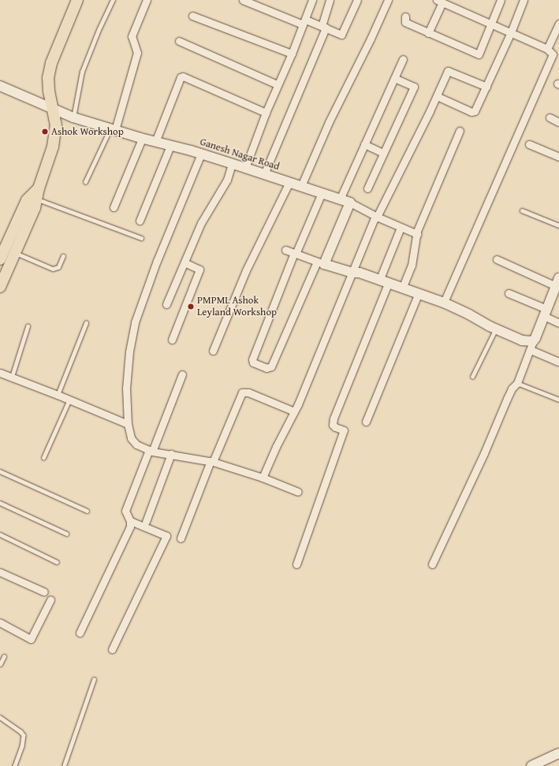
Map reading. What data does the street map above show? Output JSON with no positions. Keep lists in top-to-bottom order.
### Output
{
  "streets": {
    "street": ["Ganesh Nagar Road"]
  },
  "places": ["Ashok Workshop", "PMPML Ashok Leyland Workshop"]
}
